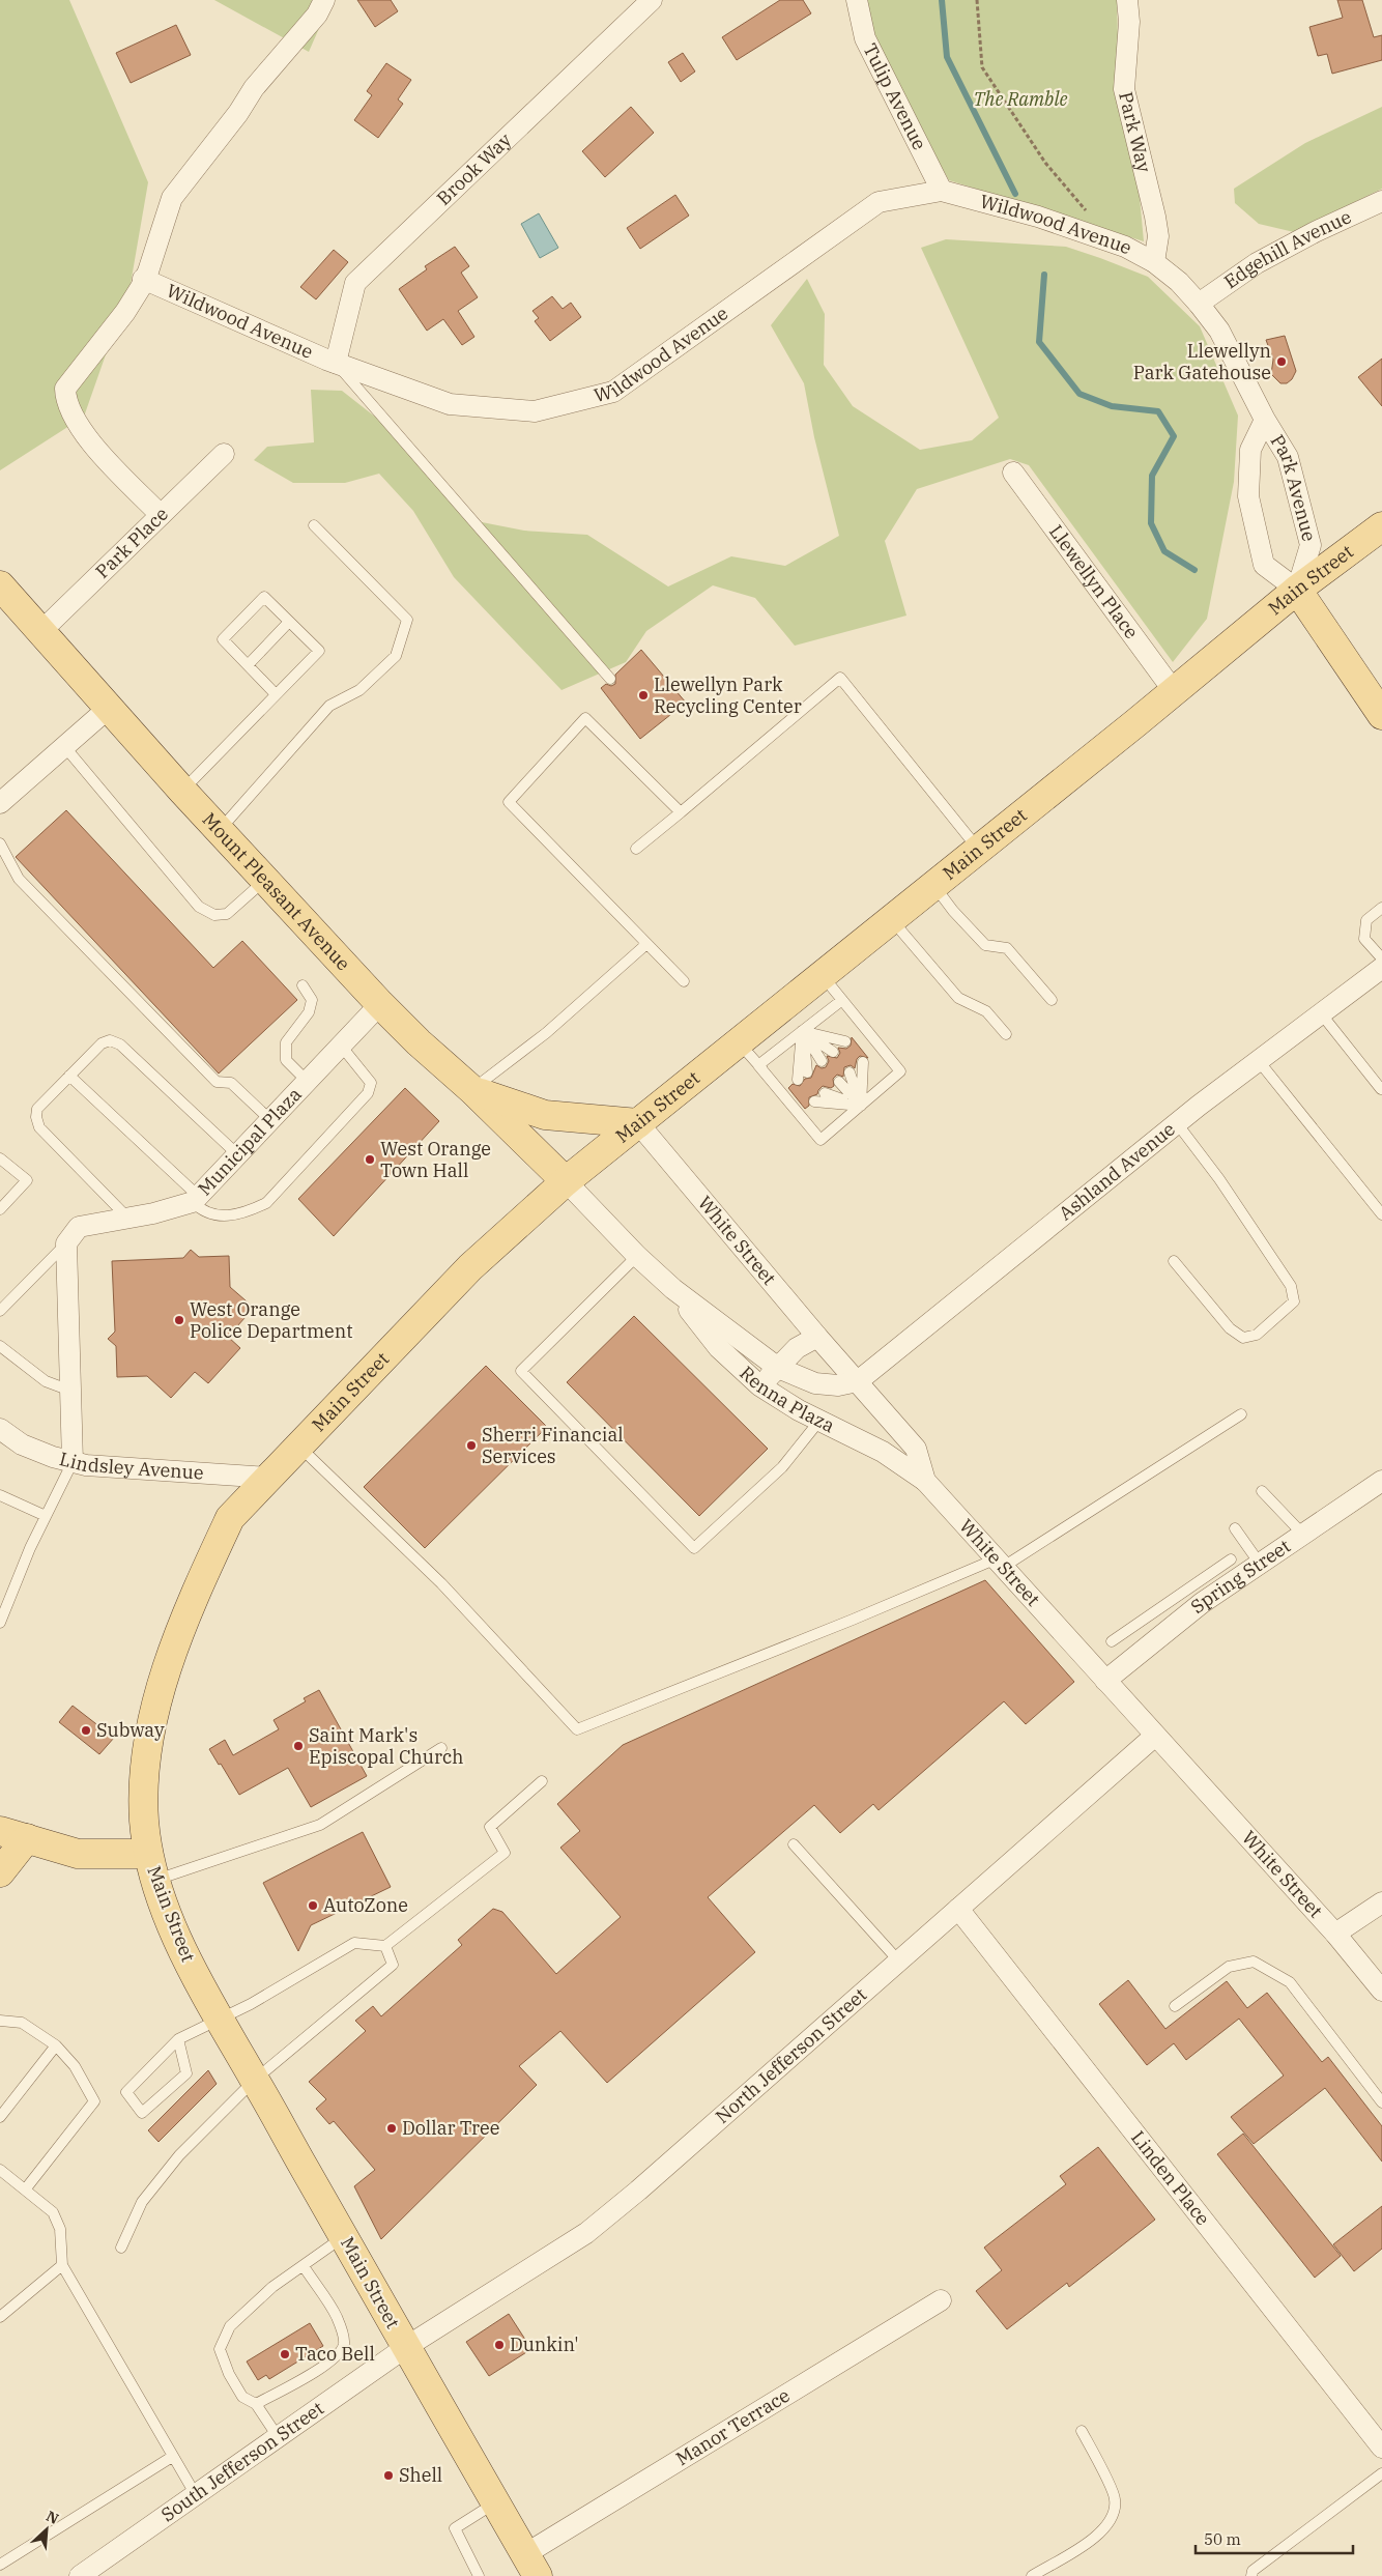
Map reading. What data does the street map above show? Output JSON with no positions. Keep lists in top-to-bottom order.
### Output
{
  "streets": {
    "main road": ["Park Avenue", "Main Street", "Mount Pleasant Avenue"],
    "street": [
      "Tulip Avenue",
      "Park Way",
      "Brook Way",
      "Wildwood Avenue",
      "Edgehill Avenue",
      "Park Place",
      "Llewellyn Place",
      "Municipal Plaza",
      "Ashland Avenue",
      "White Street",
      "Renna Plaza",
      "Lindsley Avenue",
      "Spring Street",
      "North Jefferson Street",
      "Linden Place",
      "Manor Terrace",
      "South Jefferson Street"
    ]
  },
  "crossings": [
    ["Tulip Avenue", "Wildwood Avenue"],
    ["Park Way", "Wildwood Avenue"],
    ["Park Way", "Park Avenue"],
    ["Brook Way", "Wildwood Avenue"],
    ["Wildwood Avenue", "Park Avenue"],
    ["Wildwood Avenue", "Park Place"],
    ["Edgehill Avenue", "Park Avenue"],
    ["Park Avenue", "Main Street"],
    ["Park Place", "Mount Pleasant Avenue"],
    ["Main Street", "Llewellyn Place"],
    ["Main Street", "Mount Pleasant Avenue"],
    ["Main Street", "White Street"],
    ["Main Street", "Renna Plaza"],
    ["Main Street", "Lindsley Avenue"],
    ["Main Street", "North Jefferson Street"],
    ["Main Street", "Manor Terrace"],
    ["Main Street", "South Jefferson Street"],
    ["Mount Pleasant Avenue", "Municipal Plaza"],
    ["Mount Pleasant Avenue", "Renna Plaza"],
    ["Ashland Avenue", "White Street"],
    ["Ashland Avenue", "Renna Plaza"],
    ["White Street", "Renna Plaza"],
    ["White Street", "Spring Street"],
    ["White Street", "North Jefferson Street"],
    ["North Jefferson Street", "Linden Place"],
    ["North Jefferson Street", "South Jefferson Street"]
  ],
  "parks": ["The Ramble"],
  "places": [
    "Llewellyn Park Gatehouse",
    "Llewellyn Park Recycling Center",
    "West Orange Town Hall",
    "West Orange Police Department",
    "Sherri Financial Services",
    "Subway",
    "Saint Mark's Episcopal Church",
    "AutoZone",
    "Dollar Tree",
    "Dunkin'",
    "Taco Bell",
    "Shell"
  ],
  "scale_bar": "50 m",
  "north": "top right"
}
